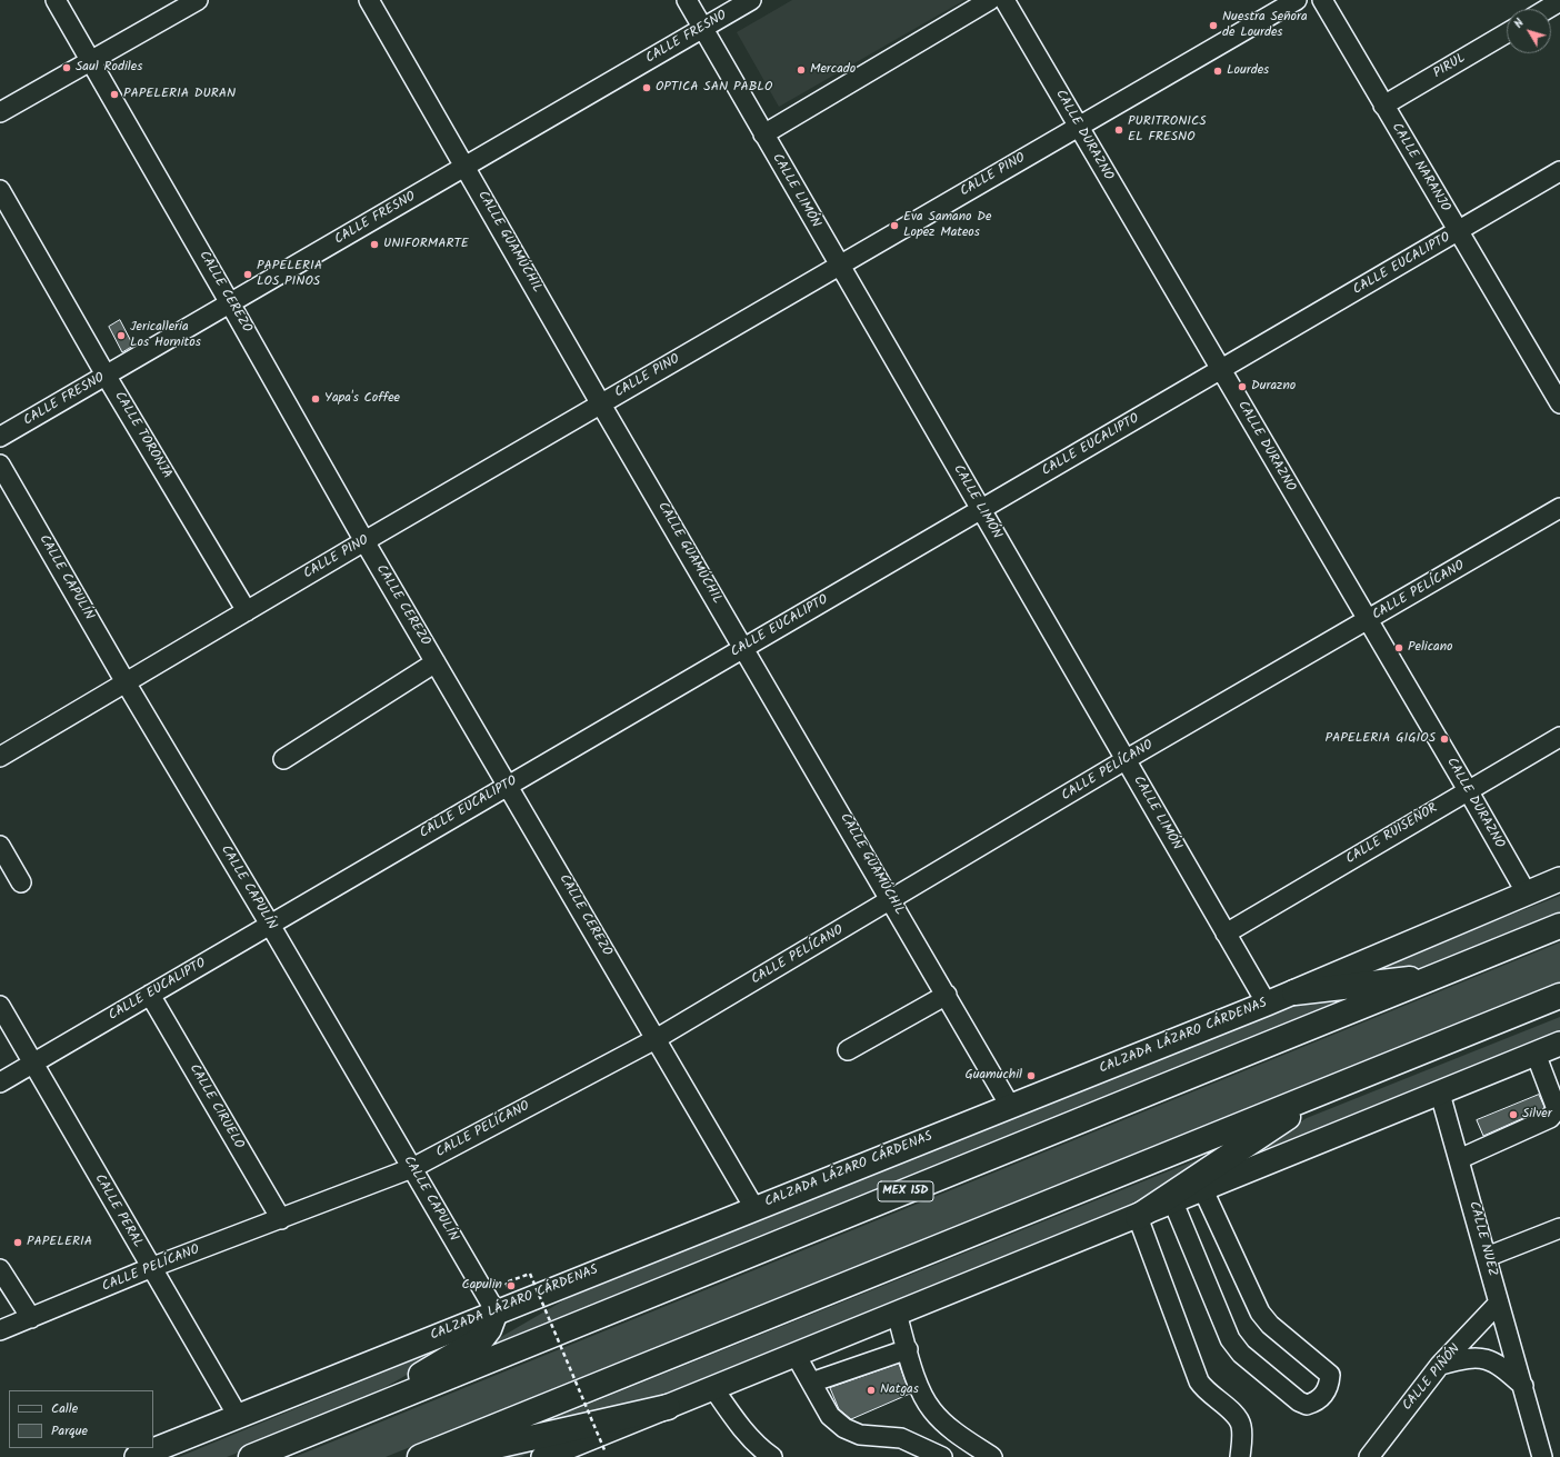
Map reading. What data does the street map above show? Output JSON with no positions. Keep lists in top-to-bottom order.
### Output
{
  "streets": {
    "highway": ["MEX 15D"],
    "main road": ["CALZADA LÁZARO CÁRDENAS"],
    "street": [
      "CALLE FRESNO",
      "PIRUL",
      "CALLE DURAZNO",
      "CALLE NARANJO",
      "CALLE PINO",
      "CALLE LIMÓN",
      "CALLE GUAMÚCHIL",
      "CALLE EUCALIPTO",
      "CALLE CEREZO",
      "CALLE TORONJA",
      "CALLE CAPULÍN",
      "CALLE PELÍCANO",
      "CALLE RUISEÑOR",
      "CALLE CIRUELO",
      "CALLE PERAL",
      "CALLE NUEZ",
      "CALLE PIÑÓN"
    ]
  },
  "crossings": [
    ["CALLE FRESNO", "CALLE LIMÓN"],
    ["CALLE FRESNO", "CALLE GUAMÚCHIL"],
    ["CALLE FRESNO", "CALLE CEREZO"],
    ["CALLE FRESNO", "CALLE TORONJA"],
    ["PIRUL", "CALLE NARANJO"],
    ["CALLE DURAZNO", "CALLE PINO"],
    ["CALLE DURAZNO", "CALLE EUCALIPTO"],
    ["CALLE DURAZNO", "CALLE PELÍCANO"],
    ["CALLE DURAZNO", "CALLE RUISEÑOR"],
    ["CALLE DURAZNO", "CALZADA LÁZARO CÁRDENAS"],
    ["CALLE NARANJO", "CALLE EUCALIPTO"],
    ["CALLE PINO", "CALLE LIMÓN"],
    ["CALLE PINO", "CALLE GUAMÚCHIL"],
    ["CALLE PINO", "CALLE CEREZO"],
    ["CALLE PINO", "CALLE TORONJA"],
    ["CALLE PINO", "CALLE CAPULÍN"],
    ["CALLE LIMÓN", "CALLE EUCALIPTO"],
    ["CALLE LIMÓN", "CALLE PELÍCANO"],
    ["CALLE LIMÓN", "CALLE RUISEÑOR"],
    ["CALLE LIMÓN", "CALZADA LÁZARO CÁRDENAS"],
    ["CALLE GUAMÚCHIL", "CALLE EUCALIPTO"],
    ["CALLE GUAMÚCHIL", "CALLE PELÍCANO"],
    ["CALLE GUAMÚCHIL", "CALZADA LÁZARO CÁRDENAS"],
    ["CALLE EUCALIPTO", "CALLE CEREZO"],
    ["CALLE EUCALIPTO", "CALLE CAPULÍN"],
    ["CALLE EUCALIPTO", "CALLE CIRUELO"],
    ["CALLE EUCALIPTO", "CALLE PERAL"],
    ["CALLE CEREZO", "CALLE PELÍCANO"],
    ["CALLE CEREZO", "CALZADA LÁZARO CÁRDENAS"],
    ["CALLE CAPULÍN", "CALLE PELÍCANO"],
    ["CALLE CAPULÍN", "CALZADA LÁZARO CÁRDENAS"],
    ["CALLE PELÍCANO", "CALLE CIRUELO"],
    ["CALLE PELÍCANO", "CALLE PERAL"],
    ["CALZADA LÁZARO CÁRDENAS", "CALLE PERAL"],
    ["CALLE NUEZ", "CALLE PIÑÓN"]
  ],
  "places": [
    "Nuestra Señora de Lourdes",
    "Saul Rodiles",
    "Mercado",
    "Lourdes",
    "OPTICA SAN PABLO",
    "PAPELERIA DURAN",
    "PURITRONICS EL FRESNO",
    "Eva Samano De Lopez Mateos",
    "UNIFORMARTE",
    "PAPELERIA LOS PINOS",
    "Jericalleria Los Hornitos",
    "Durazno",
    "Yapa's Coffee",
    "Pelicano",
    "PAPELERIA GIGIOS",
    "Guamuchil",
    "Silver",
    "PAPELERIA",
    "Capulin",
    "Natgas"
  ],
  "legend": ["Calle", "Parque"],
  "north": "top left"
}
